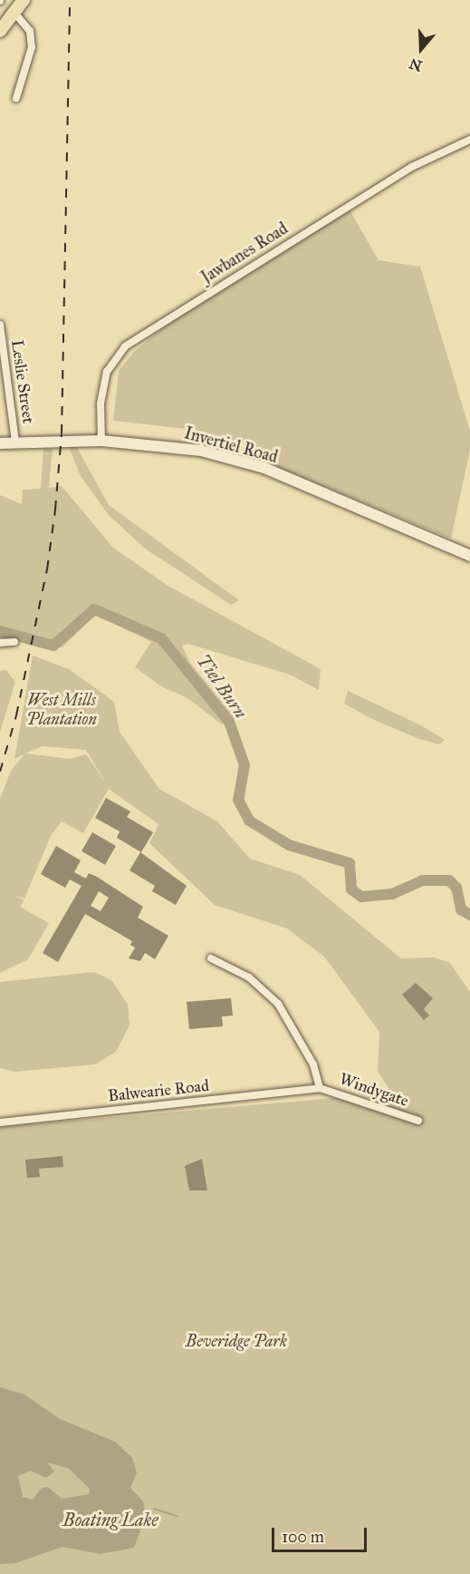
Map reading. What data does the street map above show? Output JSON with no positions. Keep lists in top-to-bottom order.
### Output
{
  "streets": {
    "main road": ["Invertiel Road"],
    "street": [
      "Jawbanes Road",
      "Leslie Street",
      "Windygate",
      "Balwearie Road"
    ]
  },
  "crossings": [
    ["Jawbanes Road", "Invertiel Road"],
    ["Leslie Street", "Invertiel Road"],
    ["Windygate", "Balwearie Road"]
  ],
  "water": ["Tiel Burn", "Boating Lake"],
  "parks": ["West Mills Plantation", "Beveridge Park"],
  "scale_bar": "100 m",
  "north": "bottom"
}
